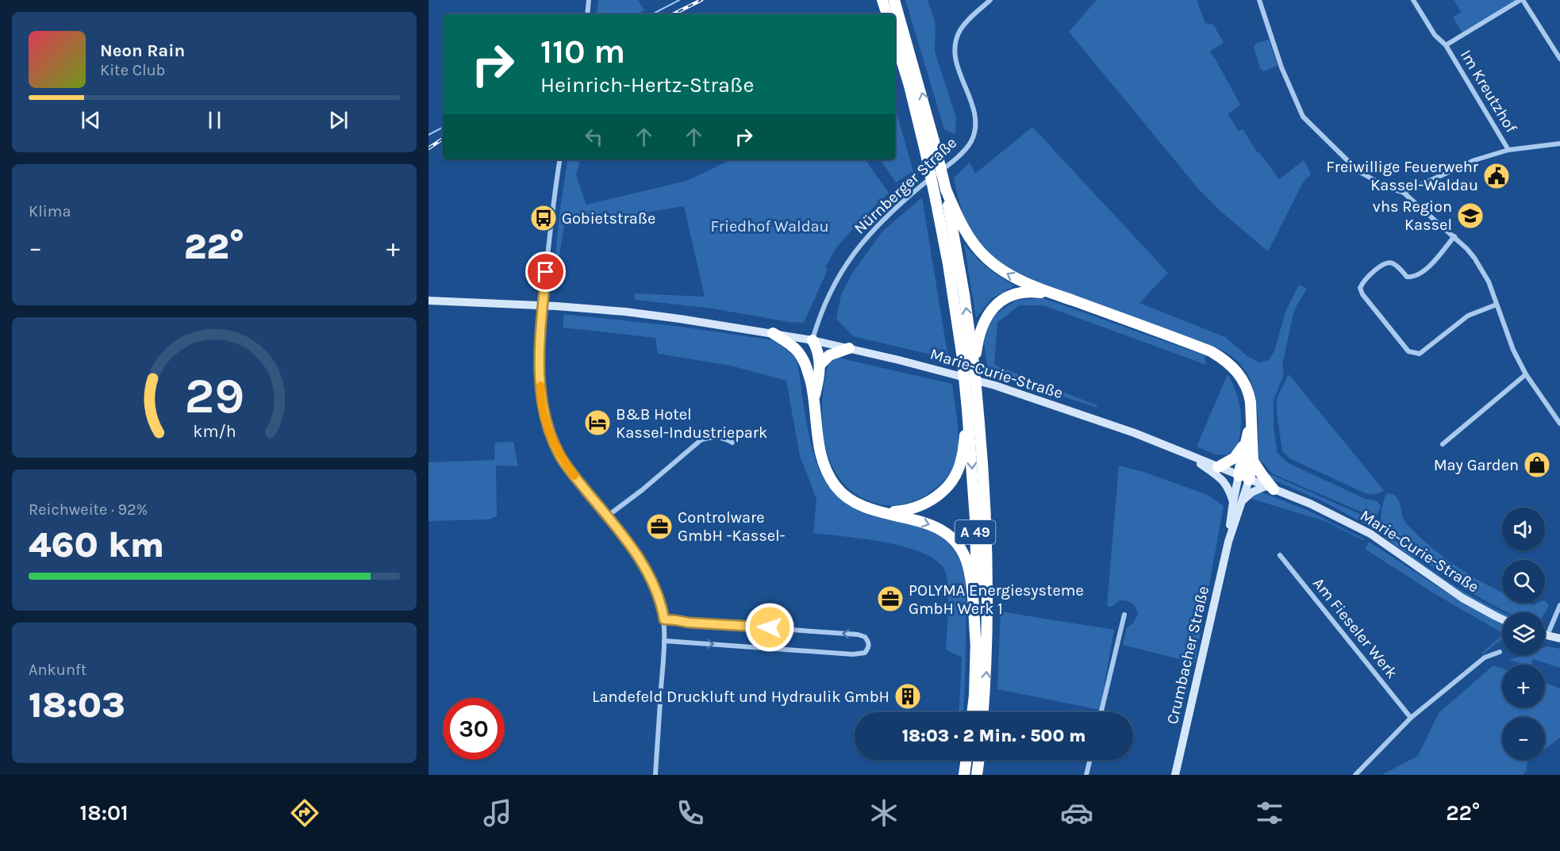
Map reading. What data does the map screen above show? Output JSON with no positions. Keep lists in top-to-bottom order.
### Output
{
  "streets": {
    "highway": ["A 49"],
    "main road": ["Marie-Curie-Straße", "Crumbacher Straße"],
    "street": ["Im Kreutzhof", "Nürnberger Straße", "Am Fieseler Werk"]
  },
  "crossings": [
    ["Nürnberger Straße", "Marie-Curie-Straße"],
    ["Marie-Curie-Straße", "Crumbacher Straße"]
  ],
  "parks": ["Friedhof Waldau"],
  "places": {
    "public building": ["Freiwillige Feuerwehr Kassel-Waldau"],
    "school or university": ["vhs Region Kassel"],
    "bus stop": ["Gobietstraße"],
    "hotel": ["B&B Hotel Kassel-Industriepark"],
    "shop": ["May Garden"],
    "office": ["Controlware GmbH -Kassel-", "POLYMA Energiesysteme GmbH Werk 1"],
    "building": ["Landefeld Druckluft und Hydraulik GmbH"]
  },
  "page": {
    "turn": ["110 m", "Heinrich-Hertz-Straße"],
    "song": ["Neon Rain", "Kite Club"],
    "tile": [
      "Klima",
      ["Reichweite · 92%", "460 km"],
      ["Ankunft", "18:03"]
    ],
    "heat": ["−", "22°", "+"],
    "map_buttons": ["+", "−"],
    "limit": "30",
    "trip": "18:03 · 2 Min. · 500 m",
    "tabs": ["18:01", "22°"],
    "gauge": ["29", "km/h"]
  }
}
